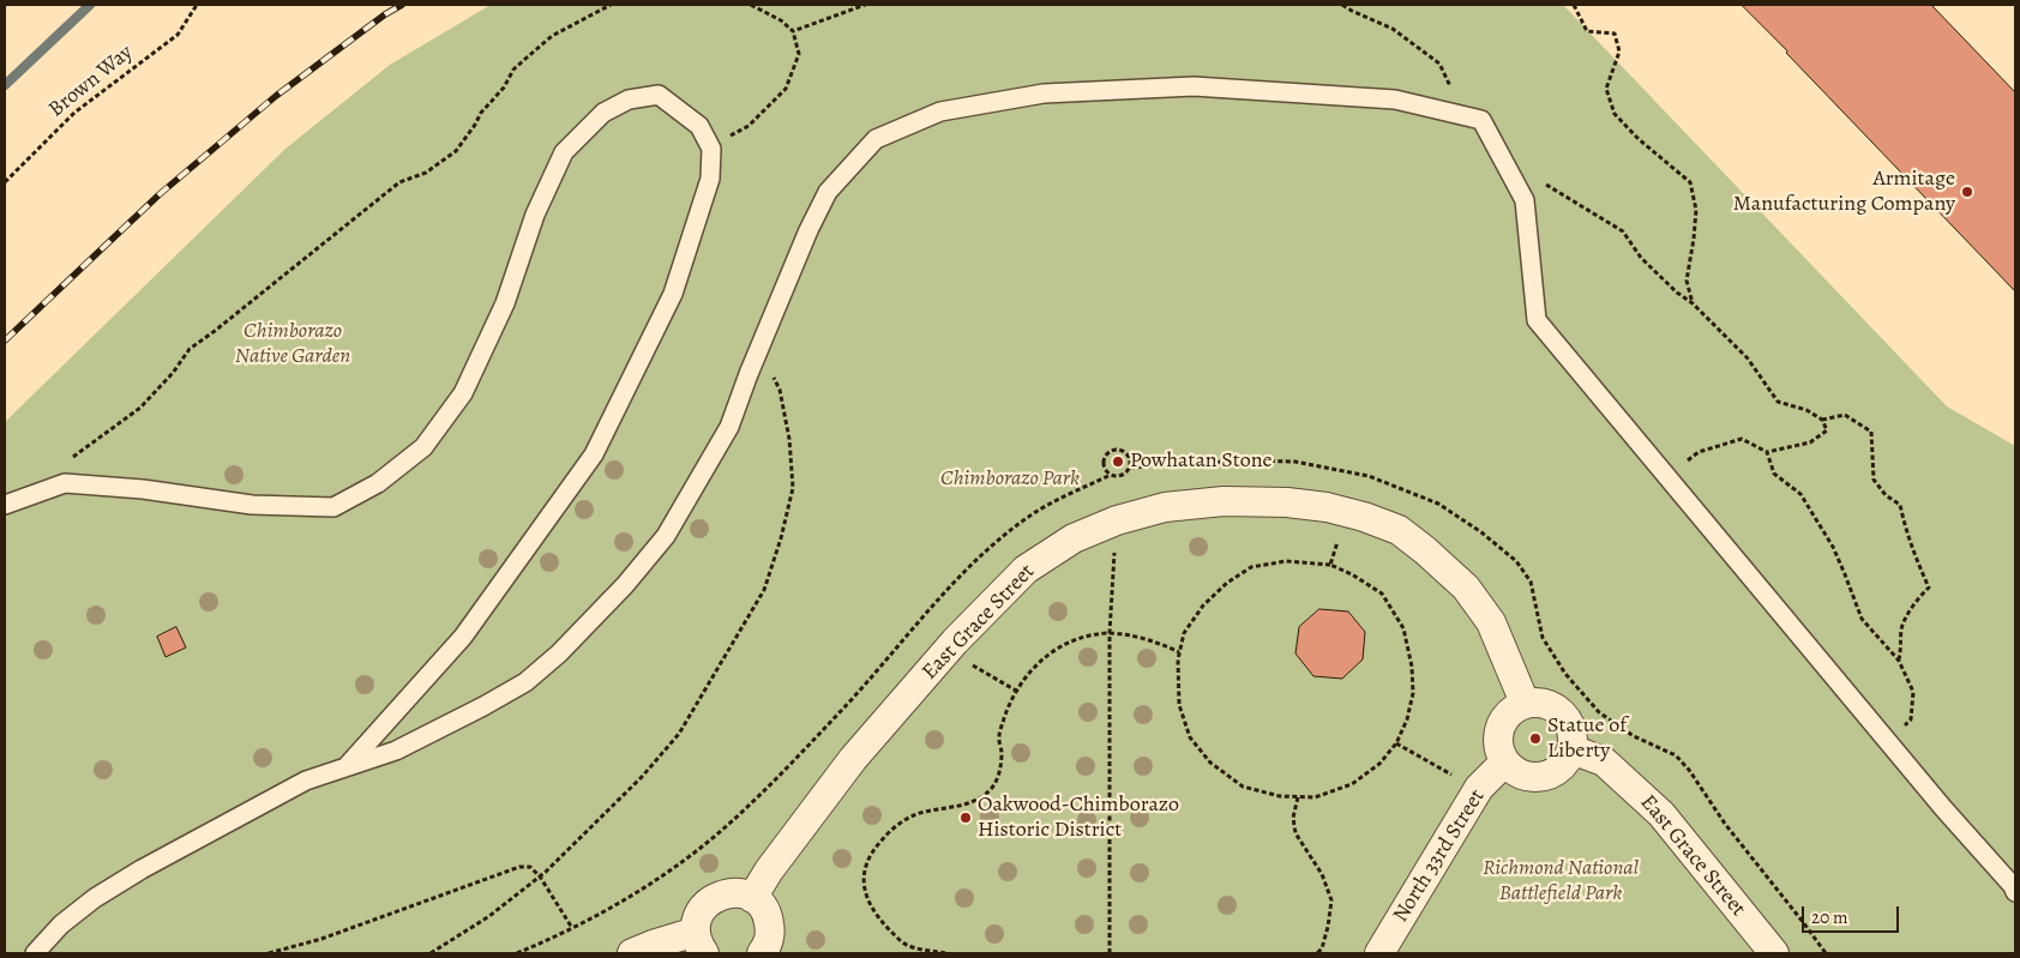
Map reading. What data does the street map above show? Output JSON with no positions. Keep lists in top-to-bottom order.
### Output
{
  "streets": {
    "street": ["East Grace Street", "North 33rd Street"],
    "path": ["Brown Way"]
  },
  "crossings": [
    ["East Grace Street", "North 33rd Street"]
  ],
  "parks": ["Chimborazo Native Garden", "Chimborazo Park", "Richmond National Battlefield Park"],
  "places": [
    "Armitage Manufacturing Company",
    "Powhatan Stone",
    "Statue of Liberty",
    "Oakwood-Chimborazo Historic District"
  ],
  "scale_bar": "20 m"
}
